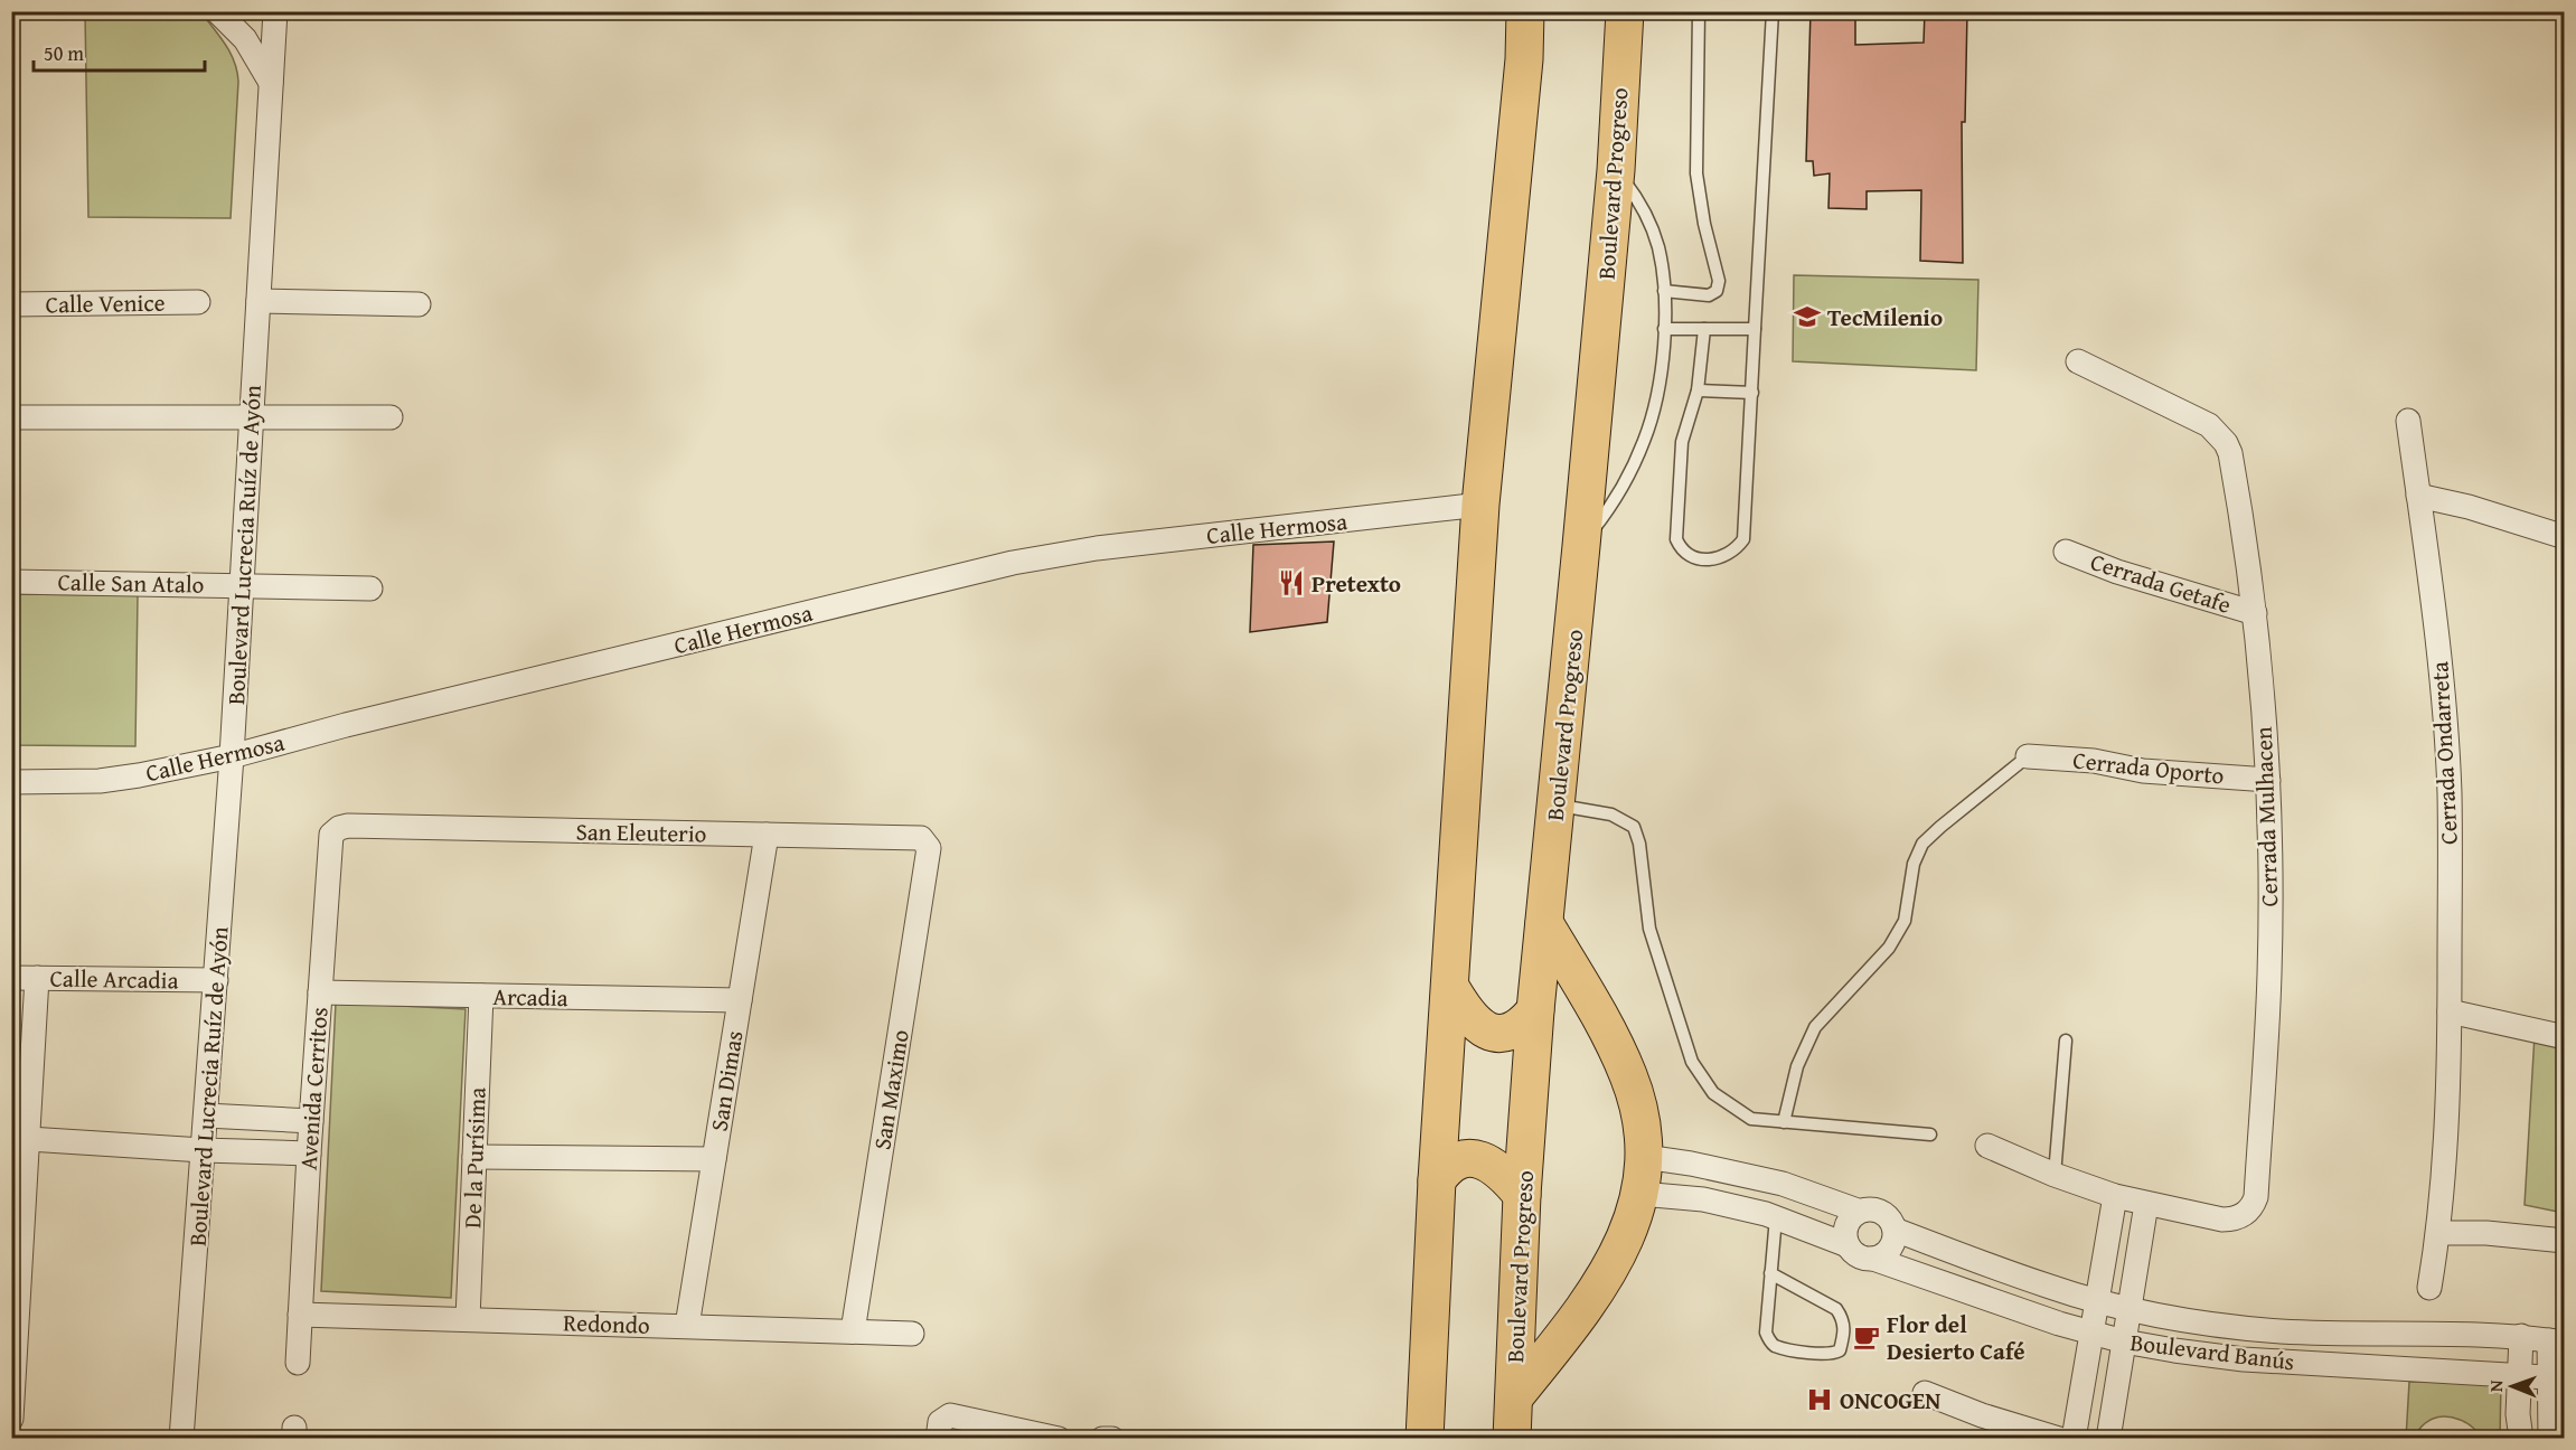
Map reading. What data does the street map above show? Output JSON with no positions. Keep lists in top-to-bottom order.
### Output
{
  "streets": {
    "main road": ["Boulevard Progreso"],
    "street": [
      "Calle Venice",
      "Calle Hermosa",
      "Boulevard Lucrecia Ruíz de Ayón",
      "Calle San Atalo",
      "Cerrada Getafe",
      "Cerrada Ondarreta",
      "Cerrada Oporto",
      "Cerrada Mulhacen",
      "San Eleuterio",
      "Calle Arcadia",
      "Arcadia",
      "San Dimas",
      "Avenida Cerritos",
      "San Maximo",
      "De la Purísima",
      "Redondo",
      "Boulevard Banús"
    ]
  },
  "crossings": [
    ["Calle Hermosa", "Boulevard Lucrecia Ruíz de Ayón"],
    ["Boulevard Lucrecia Ruíz de Ayón", "Calle San Atalo"],
    ["Boulevard Lucrecia Ruíz de Ayón", "Calle Arcadia"],
    ["Cerrada Getafe", "Cerrada Mulhacen"],
    ["Cerrada Oporto", "Cerrada Mulhacen"],
    ["San Eleuterio", "San Dimas"],
    ["San Eleuterio", "Avenida Cerritos"],
    ["San Eleuterio", "San Maximo"],
    ["Arcadia", "San Dimas"],
    ["Arcadia", "Avenida Cerritos"],
    ["Arcadia", "De la Purísima"],
    ["San Dimas", "Redondo"],
    ["Avenida Cerritos", "Redondo"],
    ["San Maximo", "Redondo"],
    ["De la Purísima", "Redondo"]
  ],
  "places": {
    "school or university": ["TecMilenio"],
    "restaurant": ["Pretexto"],
    "cafe": ["Flor del Desierto Café"],
    "hospital": ["ONCOGEN"]
  },
  "scale_bar": "50 m",
  "north": "left"
}
